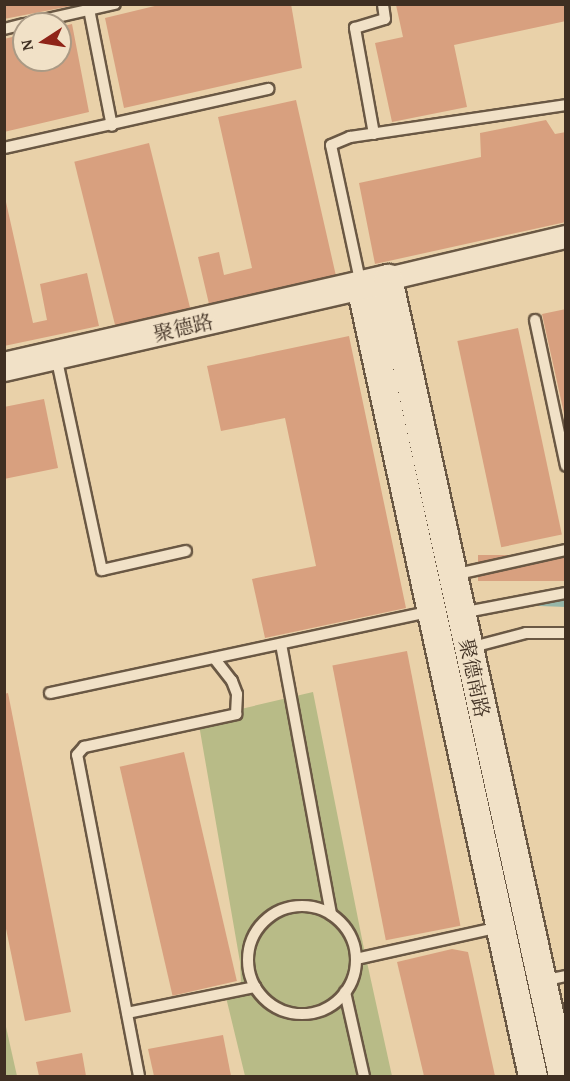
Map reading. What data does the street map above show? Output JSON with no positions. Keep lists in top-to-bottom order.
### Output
{
  "streets": {
    "street": ["聚德路", "聚德南路"]
  },
  "crossings": [
    ["聚德路", "聚德南路"]
  ],
  "north": "left"
}
